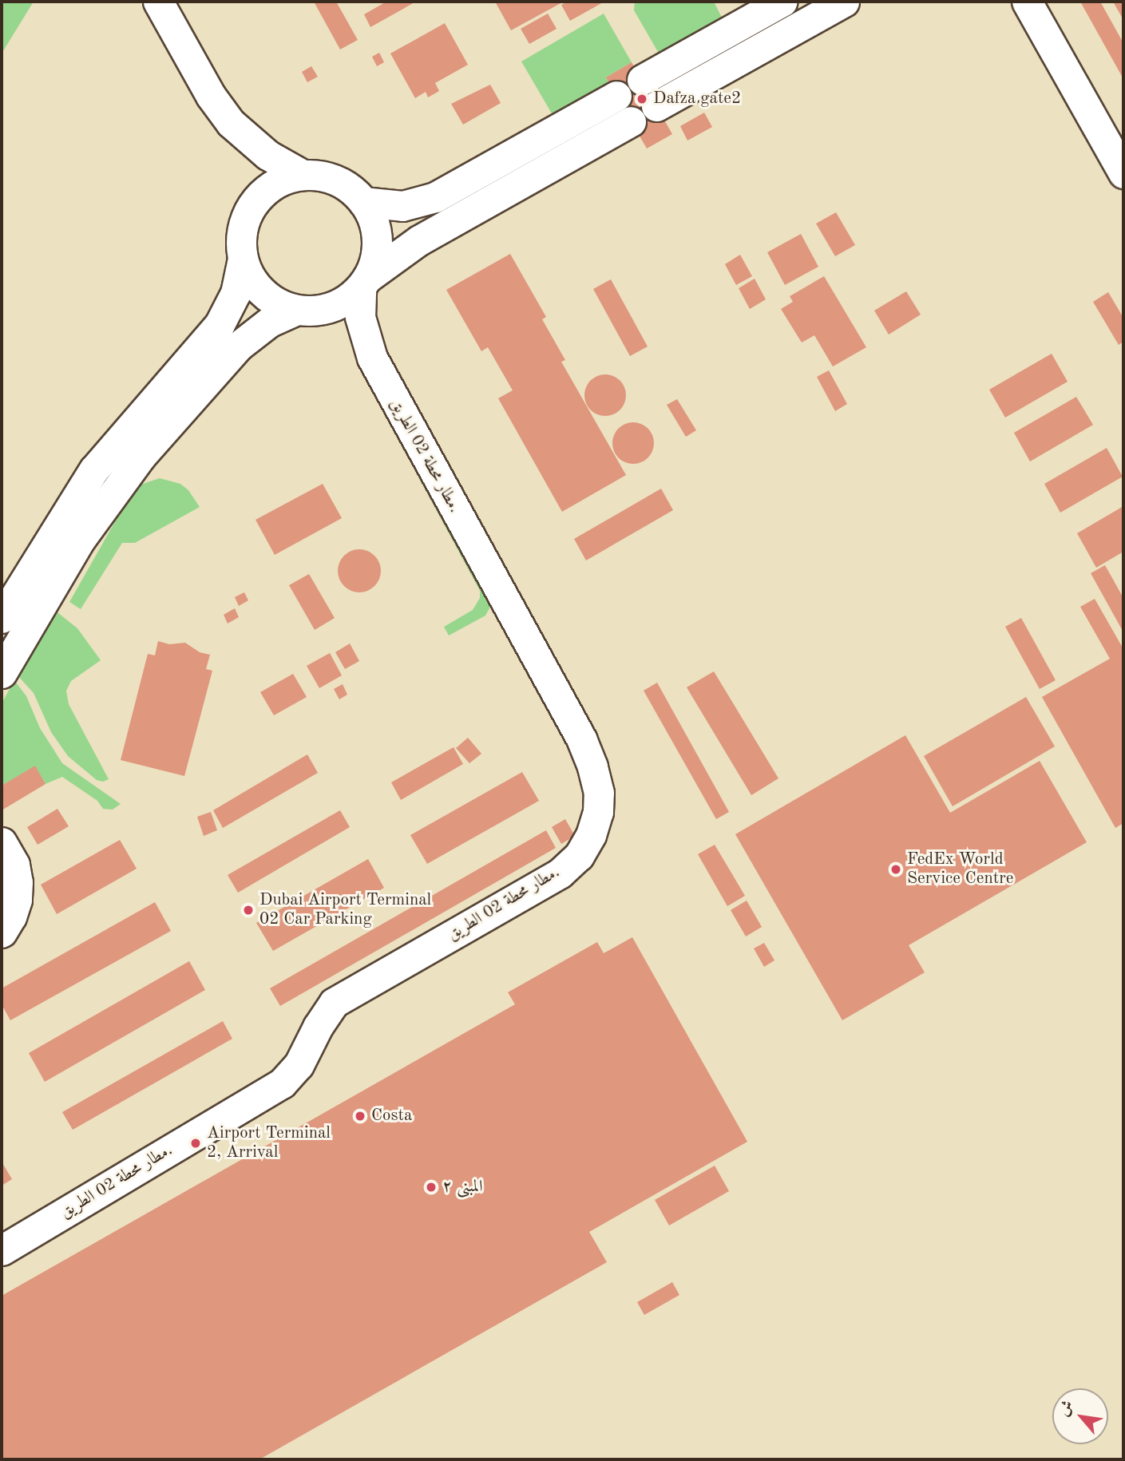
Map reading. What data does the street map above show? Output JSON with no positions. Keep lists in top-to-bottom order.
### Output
{
  "streets": {
    "street": ["مطار محطة 02 الطريق."]
  },
  "places": [
    "Dafza gate2",
    "FedEx World Service Centre",
    "Dubai Airport Terminal 02 Car Parking",
    "Costa",
    "Airport Terminal 2, Arrival",
    "المبنى ٢"
  ],
  "north": "top left"
}
